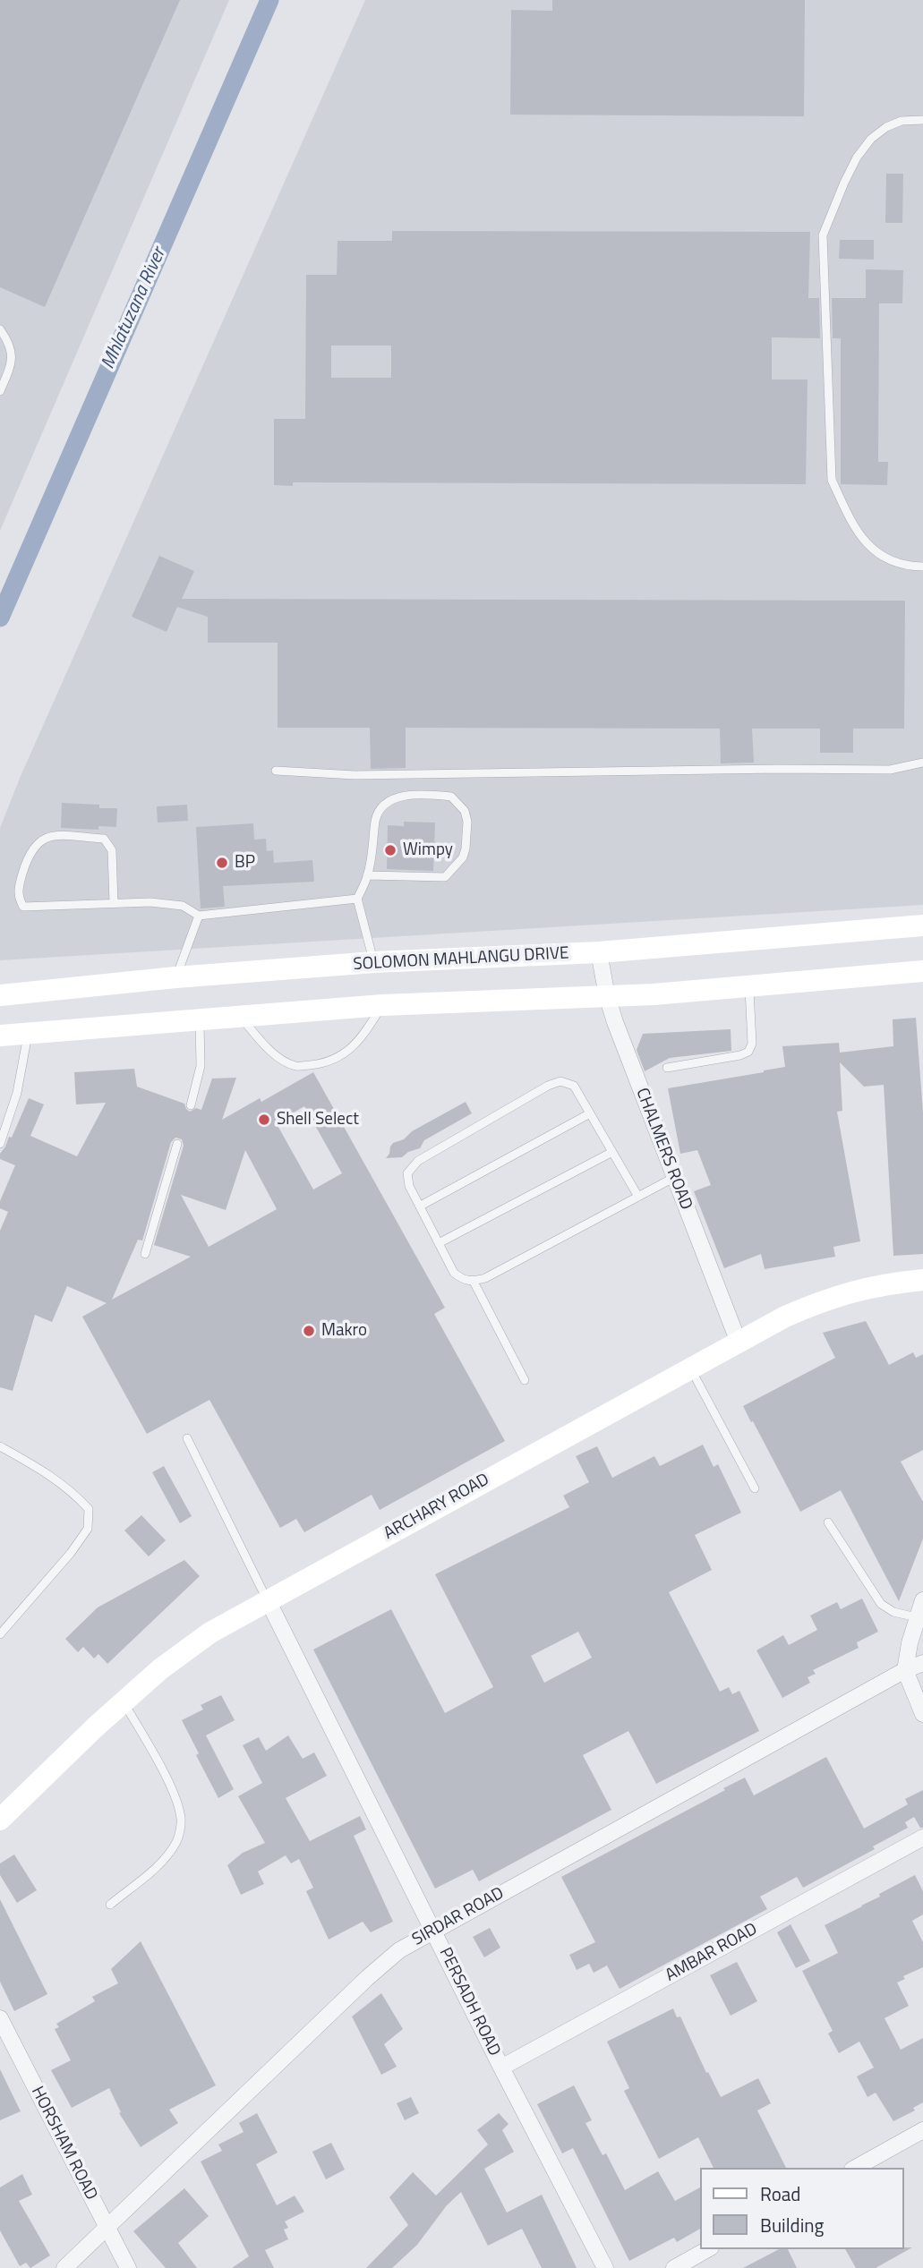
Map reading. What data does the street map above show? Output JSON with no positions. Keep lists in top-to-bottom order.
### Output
{
  "streets": {
    "main road": ["SOLOMON MAHLANGU DRIVE", "ARCHARY ROAD"],
    "street": [
      "CHALMERS ROAD",
      "SIRDAR ROAD",
      "AMBAR ROAD",
      "PERSADH ROAD",
      "HORSHAM ROAD"
    ]
  },
  "crossings": [
    ["SOLOMON MAHLANGU DRIVE", "CHALMERS ROAD"],
    ["CHALMERS ROAD", "ARCHARY ROAD"],
    ["ARCHARY ROAD", "PERSADH ROAD"],
    ["SIRDAR ROAD", "PERSADH ROAD"],
    ["SIRDAR ROAD", "HORSHAM ROAD"],
    ["AMBAR ROAD", "PERSADH ROAD"]
  ],
  "water": ["Mhlatuzana River"],
  "places": [
    "Wimpy",
    "BP",
    "Shell Select",
    "Makro"
  ],
  "legend": ["Road", "Building"]
}
